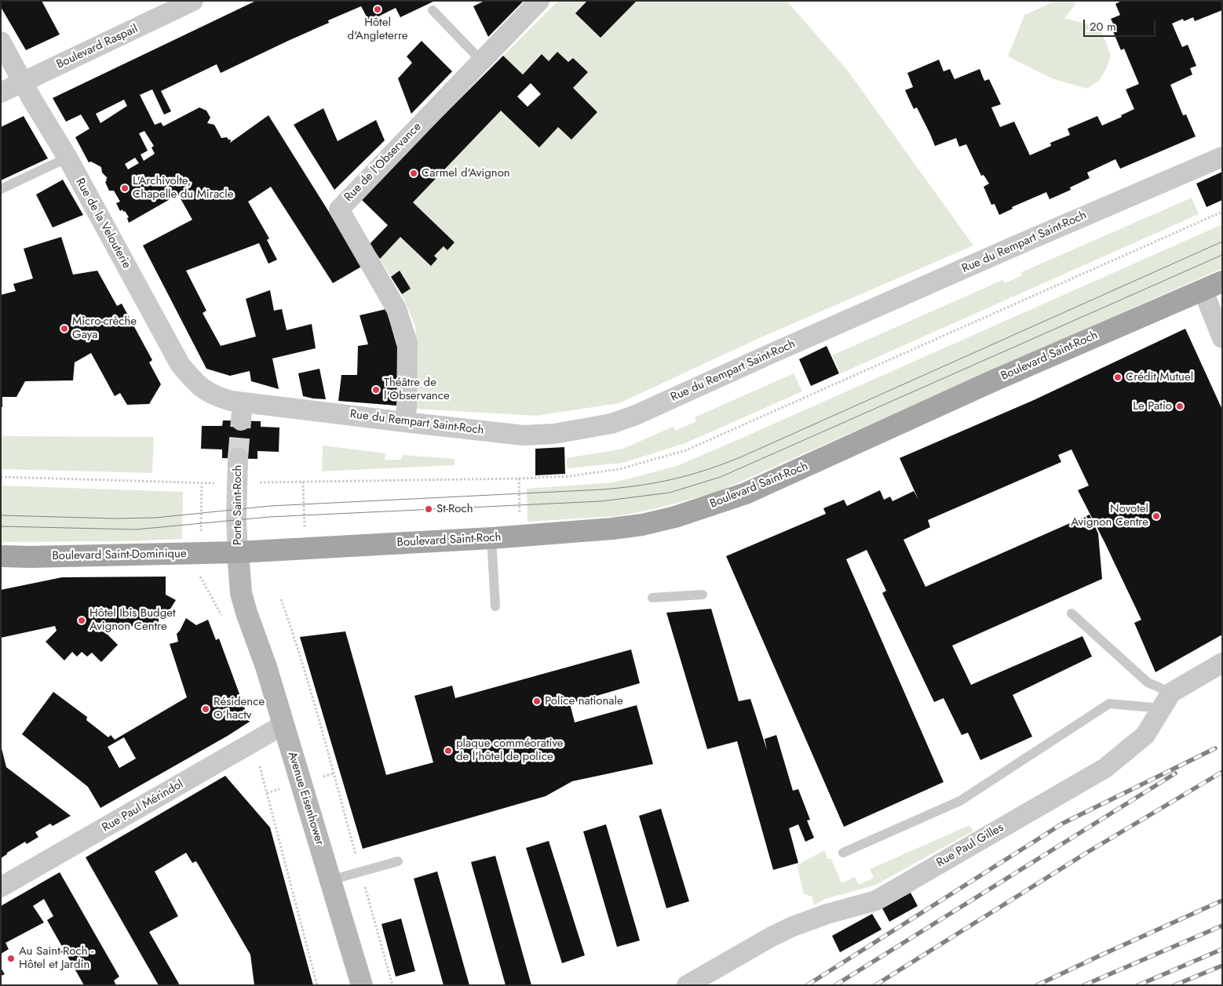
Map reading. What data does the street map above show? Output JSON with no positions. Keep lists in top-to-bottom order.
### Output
{
  "streets": {
    "main road": ["Boulevard Saint-Roch", "Boulevard Saint-Dominique", "Avenue Eisenhower"],
    "street": [
      "Boulevard Raspail",
      "Rue de l'Observance",
      "Rue de la Velouterie",
      "Rue du Rempart Saint-Roch",
      "Porte Saint-Roch",
      "Rue Paul Mérindol",
      "Rue Paul Gilles"
    ]
  },
  "crossings": [
    ["Boulevard Raspail", "Rue de la Velouterie"],
    ["Rue de l'Observance", "Rue du Rempart Saint-Roch"],
    ["Rue de la Velouterie", "Rue du Rempart Saint-Roch"],
    ["Boulevard Saint-Roch", "Porte Saint-Roch"],
    ["Boulevard Saint-Roch", "Boulevard Saint-Dominique"],
    ["Boulevard Saint-Roch", "Avenue Eisenhower"],
    ["Porte Saint-Roch", "Boulevard Saint-Dominique"],
    ["Porte Saint-Roch", "Avenue Eisenhower"],
    ["Boulevard Saint-Dominique", "Avenue Eisenhower"],
    ["Avenue Eisenhower", "Rue Paul Mérindol"]
  ],
  "places": [
    "Hôtel d'Angleterre",
    "Carmel d'Avignon",
    "L'Archivolte, Chapelle du Miracle",
    "Micro-crèche Gaya",
    "Crédit Mutuel",
    "Théâtre de l'Observance",
    "Le Patio",
    "St-Roch",
    "Novotel Avignon Centre",
    "Hôtel Ibis Budget Avignon Centre",
    "Police nationale",
    "Résidence O’hactv",
    "plaque comméorative de l'hôtel de police",
    "Au Saint-Roch - Hôtel et Jardin"
  ],
  "scale_bar": "20 m"
}
